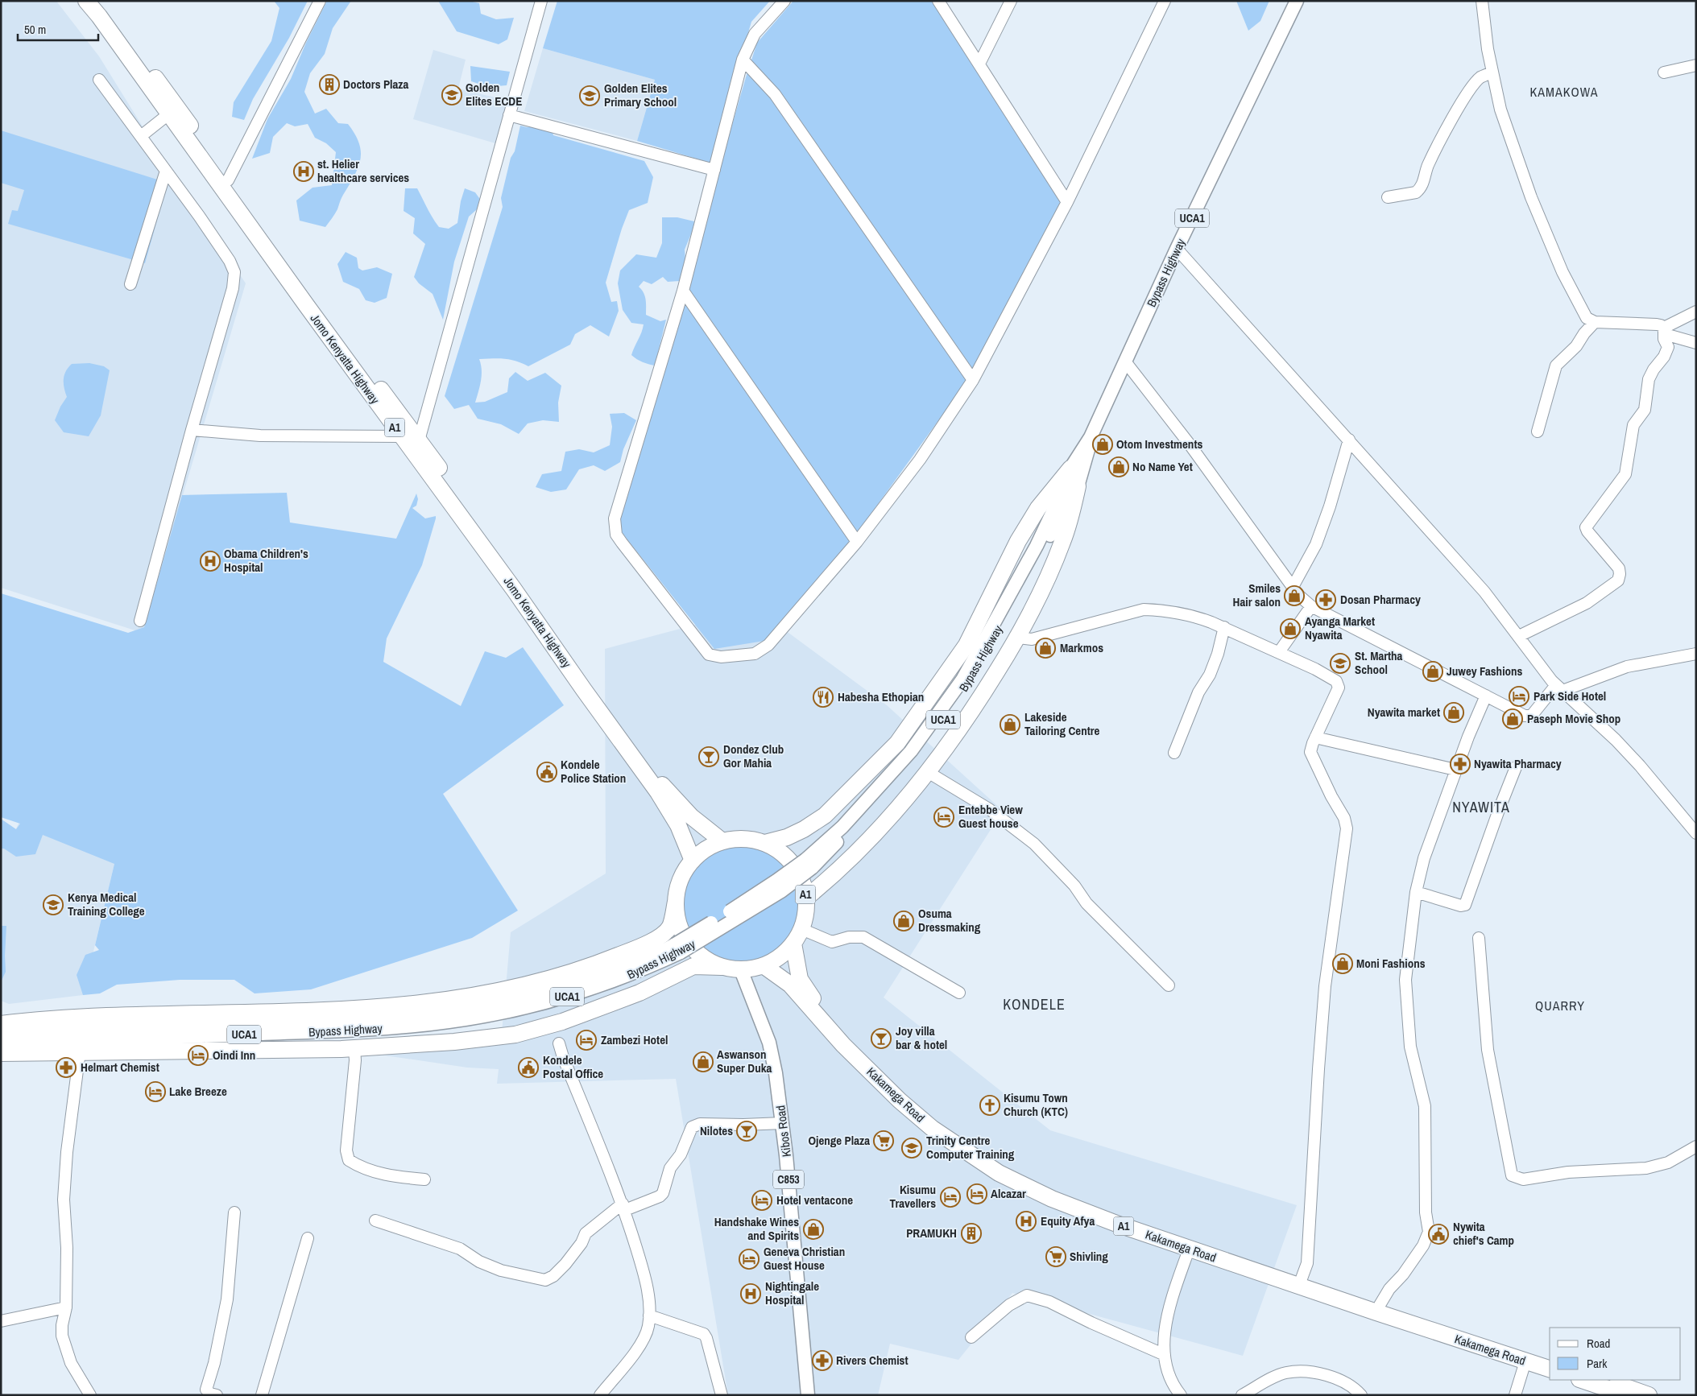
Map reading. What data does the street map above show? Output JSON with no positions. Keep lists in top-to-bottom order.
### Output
{
  "streets": {
    "highway": ["Jomo Kenyatta Highway", "A1", "Kakamega Road"],
    "main road": [
      "UCA1",
      "Bypass Highway",
      "Kibos Road",
      "C853"
    ]
  },
  "crossings": [
    ["Jomo Kenyatta Highway", "A1"],
    ["Jomo Kenyatta Highway", "Kakamega Road"],
    ["Jomo Kenyatta Highway", "Kibos Road"],
    ["A1", "Kakamega Road"],
    ["A1", "Kibos Road"],
    ["Kakamega Road", "Kibos Road"]
  ],
  "districts": [
    "KAMAKOWA",
    "NYAWITA",
    "KONDELE",
    "QUARRY"
  ],
  "places": {
    "building": ["Doctors Plaza", "PRAMUKH"],
    "school or university": [
      "Golden Elites ECDE",
      "Golden Elites Primary School",
      "St. Martha School",
      "Kenya Medical Training College",
      "Trinity Centre Computer Training"
    ],
    "hospital": [
      "st. Helier healthcare services",
      "Obama Children's Hospital",
      "Equity Afya",
      "Nightingale Hospital"
    ],
    "shop": [
      "Otom Investments",
      "No Name Yet",
      "Smiles Hair salon",
      "Ayanga Market Nyawita",
      "Markmos",
      "Juwey Fashions",
      "Nyawita market",
      "Paseph Movie Shop",
      "Lakeside Tailoring Centre",
      "Osuma Dressmaking",
      "Moni Fashions",
      "Aswanson Super Duka",
      "Handshake Wines and Spirits"
    ],
    "pharmacy": [
      "Dosan Pharmacy",
      "Nyawita Pharmacy",
      "Helmart Chemist",
      "Rivers Chemist"
    ],
    "hotel": [
      "Park Side Hotel",
      "Entebbe View Guest house",
      "Zambezi Hotel",
      "Oindi Inn",
      "Lake Breeze",
      "Alcazar",
      "Kisumu Travellers",
      "Hotel ventacone",
      "Geneva Christian Guest House"
    ],
    "restaurant": ["Habesha Ethopian"],
    "bar": ["Dondez Club Gor Mahia", "Joy villa bar & hotel", "Nilotes"],
    "public building": ["Kondele Police Station", "Kondele Postal Office", "Nywita chief's Camp"],
    "church": ["Kisumu Town Church (KTC)"],
    "supermarket": ["Ojenge Plaza", "Shivling"]
  },
  "legend": ["Road", "Park"],
  "scale_bar": "50 m"
}
